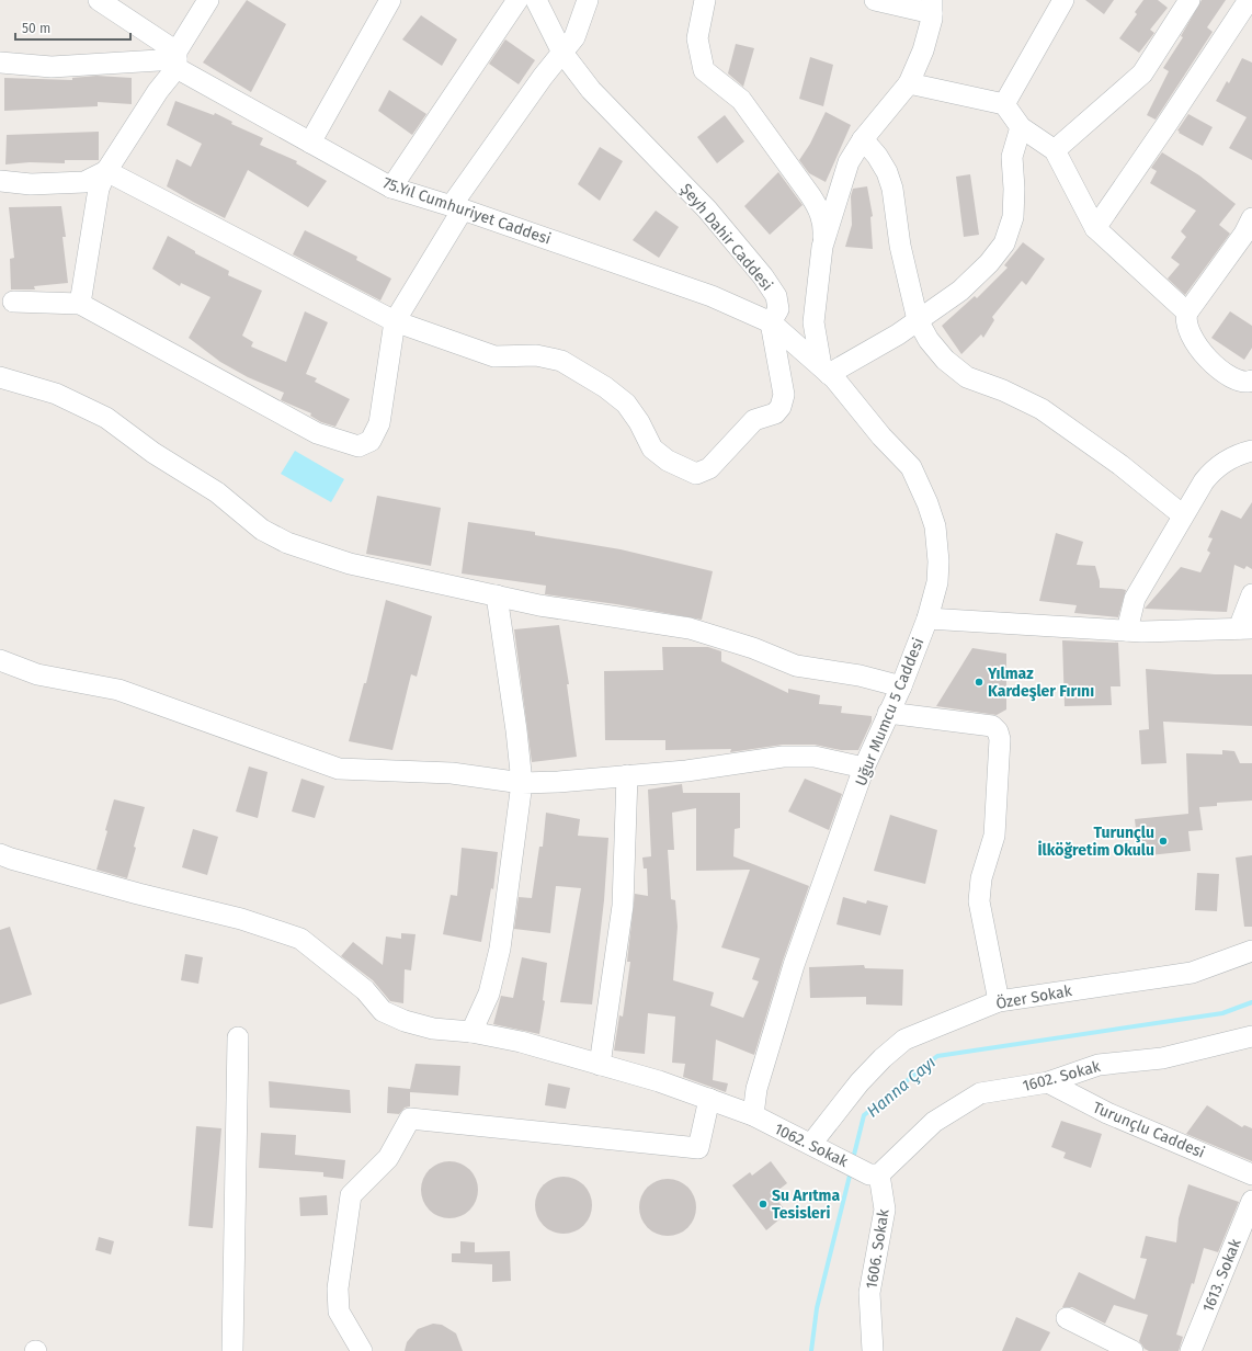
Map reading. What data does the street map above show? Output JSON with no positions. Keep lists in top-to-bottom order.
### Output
{
  "streets": {
    "street": [
      "75.Yıl Cumhuriyet Caddesi",
      "Şeyh Dahir Caddesi",
      "Uğur Mumcu 5 Caddesi",
      "Özer Sokak",
      "1602. Sokak",
      "Turunçlu Caddesi",
      "1062. Sokak",
      "1606. Sokak",
      "1613. Sokak"
    ]
  },
  "crossings": [
    ["75.Yıl Cumhuriyet Caddesi", "Şeyh Dahir Caddesi"],
    ["Uğur Mumcu 5 Caddesi", "1062. Sokak"],
    ["Özer Sokak", "1062. Sokak"],
    ["1602. Sokak", "Turunçlu Caddesi"],
    ["1602. Sokak", "1062. Sokak"],
    ["1602. Sokak", "1606. Sokak"],
    ["1062. Sokak", "1606. Sokak"]
  ],
  "water": ["Hanna Çayı"],
  "places": ["Yılmaz Kardeşler Fırını", "Turunçlu İlköğretim Okulu", "Su Arıtma Tesisleri"],
  "scale_bar": "50 m"
}
